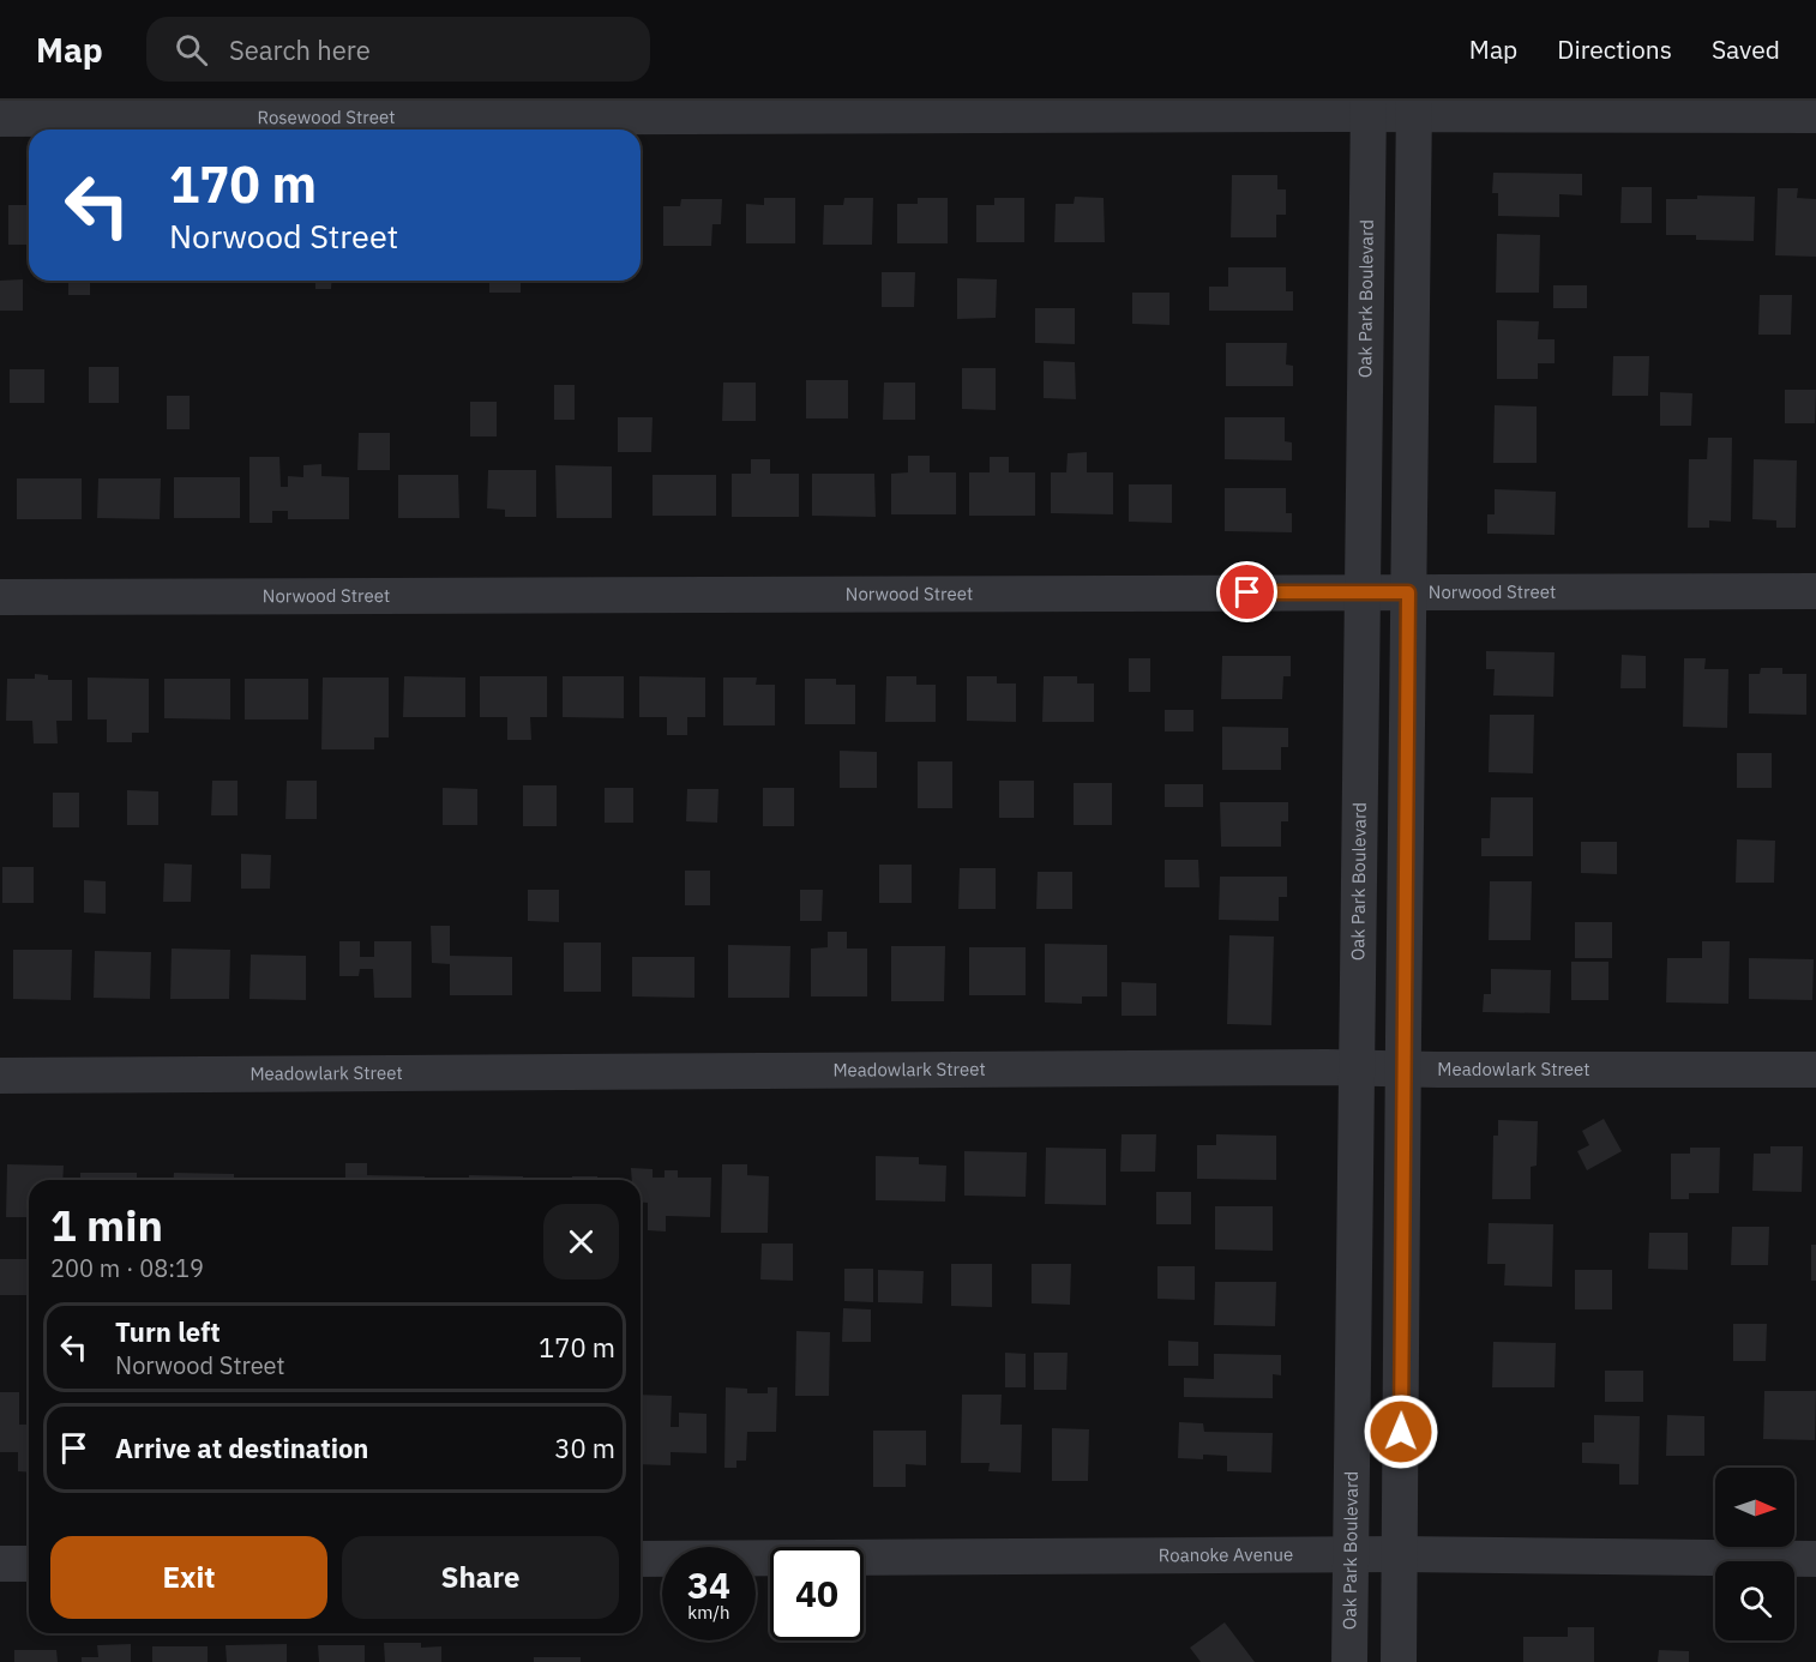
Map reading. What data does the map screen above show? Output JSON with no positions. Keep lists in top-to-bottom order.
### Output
{
  "streets": {
    "street": [
      "Rosewood Street",
      "Oak Park Boulevard",
      "Norwood Street",
      "Meadowlark Street",
      "Roanoke Avenue"
    ]
  },
  "crossings": [
    ["Rosewood Street", "Oak Park Boulevard"],
    ["Oak Park Boulevard", "Norwood Street"],
    ["Oak Park Boulevard", "Meadowlark Street"],
    ["Oak Park Boulevard", "Roanoke Avenue"]
  ],
  "north": "right",
  "page": {
    "header": "Map",
    "search": "Search here",
    "nav": ["Map", "Directions", "Saved"],
    "turn": ["170 m", "Norwood Street"],
    "heading": ["1 min", "200 m · 08:19"],
    "list": [
      {
        "name": "Turn left",
        "note": "Norwood Street",
        "value": "170 m"
      },
      {
        "name": "Arrive at destination",
        "value": "30 m"
      }
    ],
    "buttons": ["Exit", "Share"],
    "speed": "34 km/h",
    "limit": "40"
  }
}
